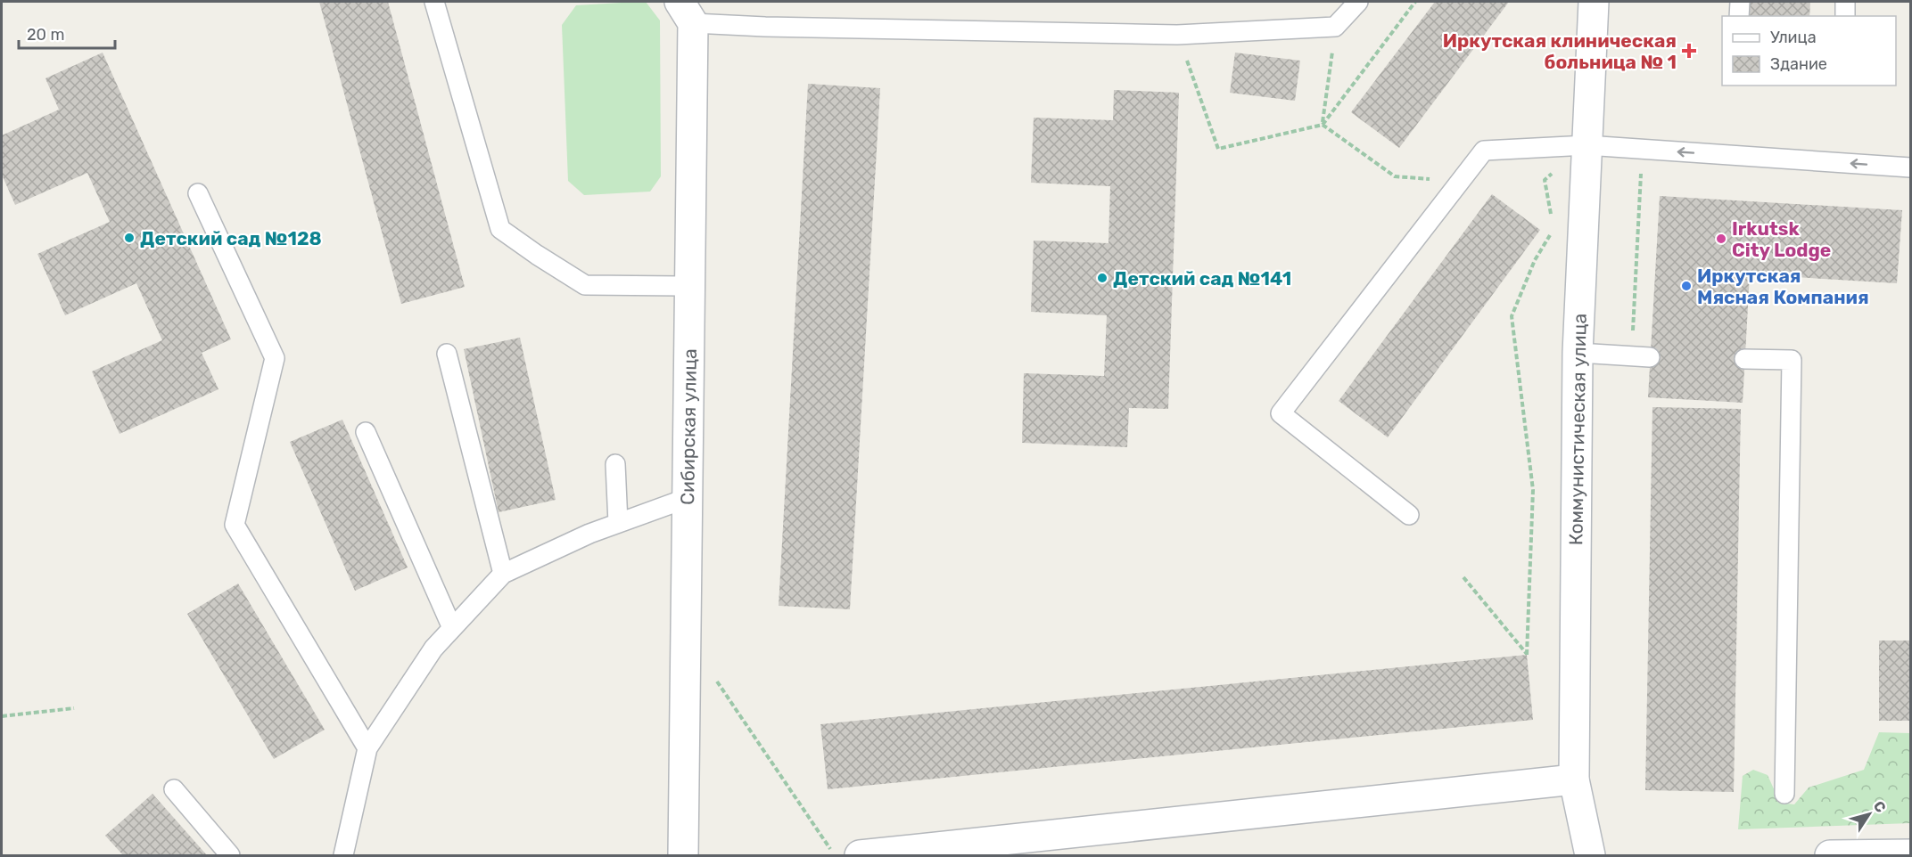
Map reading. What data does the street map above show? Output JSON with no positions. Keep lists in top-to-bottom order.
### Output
{
  "streets": {
    "street": ["Сибирская улица", "Коммунистическая улица"]
  },
  "places": {
    "health": ["Иркутская клиническая больница № 1"],
    "other": [
      "Детский сад №128",
      "Irkutsk City Lodge",
      "Детский сад №141",
      "Иркутская Мясная Компания"
    ]
  },
  "legend": ["Улица", "Здание"],
  "scale_bar": "20 m",
  "north": "top right"
}
